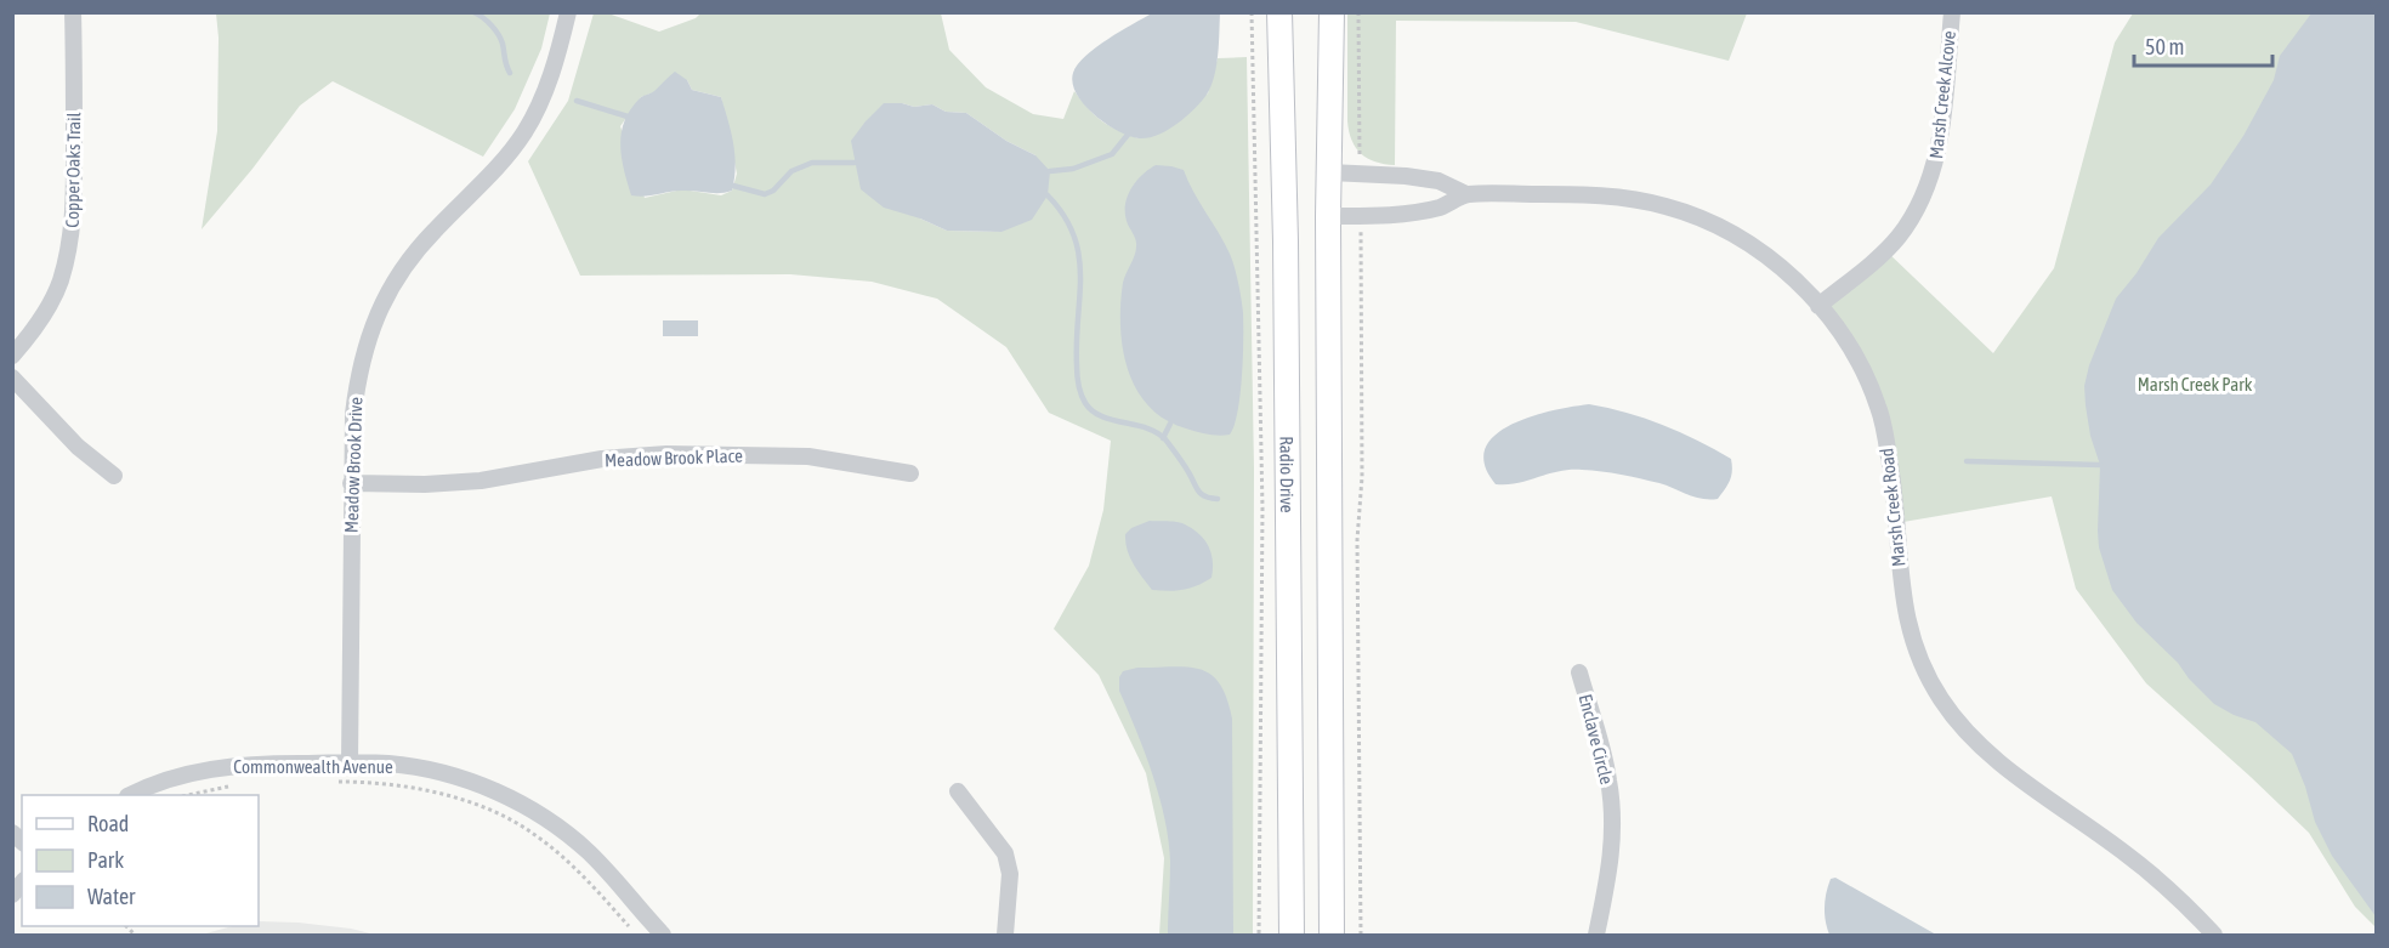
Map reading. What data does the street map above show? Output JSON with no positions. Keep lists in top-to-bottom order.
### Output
{
  "streets": {
    "main road": ["Radio Drive"],
    "street": [
      "Marsh Creek Alcove",
      "Copper Oaks Trail",
      "Meadow Brook Place",
      "Meadow Brook Drive",
      "Marsh Creek Road",
      "Enclave Circle",
      "Commonwealth Avenue"
    ]
  },
  "crossings": [
    ["Marsh Creek Alcove", "Marsh Creek Road"],
    ["Meadow Brook Place", "Meadow Brook Drive"],
    ["Meadow Brook Drive", "Commonwealth Avenue"]
  ],
  "parks": ["Marsh Creek Park"],
  "legend": ["Road", "Park", "Water"],
  "scale_bar": "50 m"
}
